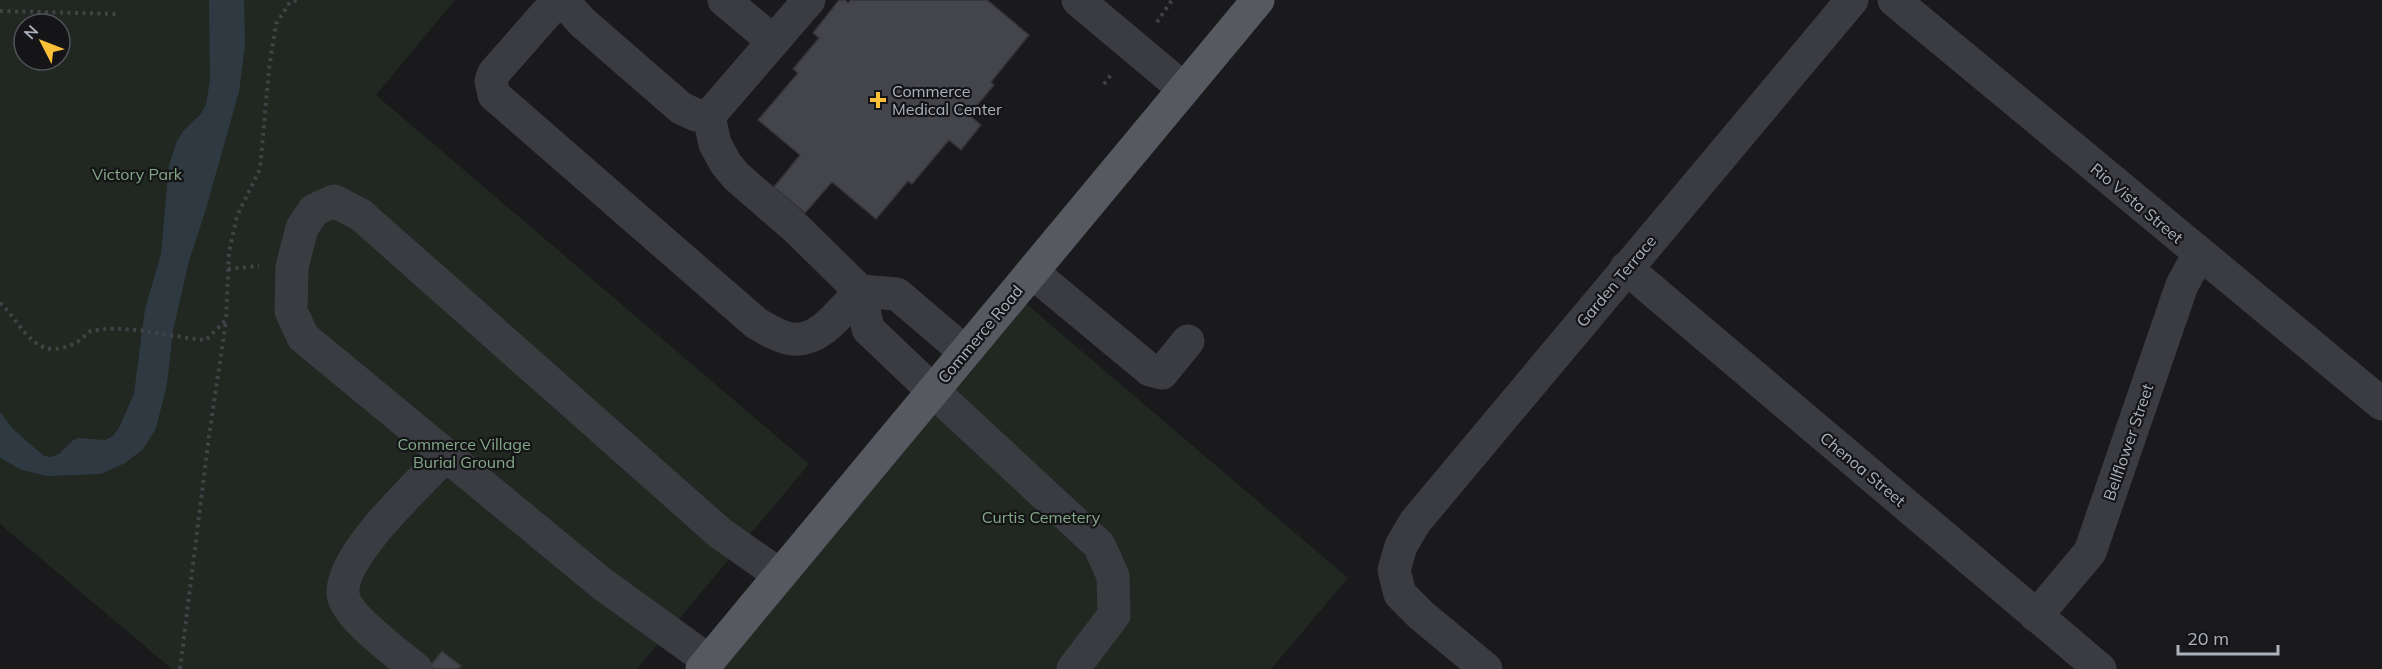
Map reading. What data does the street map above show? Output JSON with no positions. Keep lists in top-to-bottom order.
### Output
{
  "streets": {
    "main road": ["Commerce Road"],
    "street": [
      "Rio Vista Street",
      "Garden Terrace",
      "Bellflower Street",
      "Chenoa Street"
    ]
  },
  "crossings": [
    ["Rio Vista Street", "Bellflower Street"],
    ["Garden Terrace", "Chenoa Street"],
    ["Bellflower Street", "Chenoa Street"]
  ],
  "parks": ["Victory Park", "Commerce Village Burial Ground", "Curtis Cemetery"],
  "places": {
    "health": ["Commerce Medical Center"]
  },
  "scale_bar": "20 m",
  "north": "top left"
}
